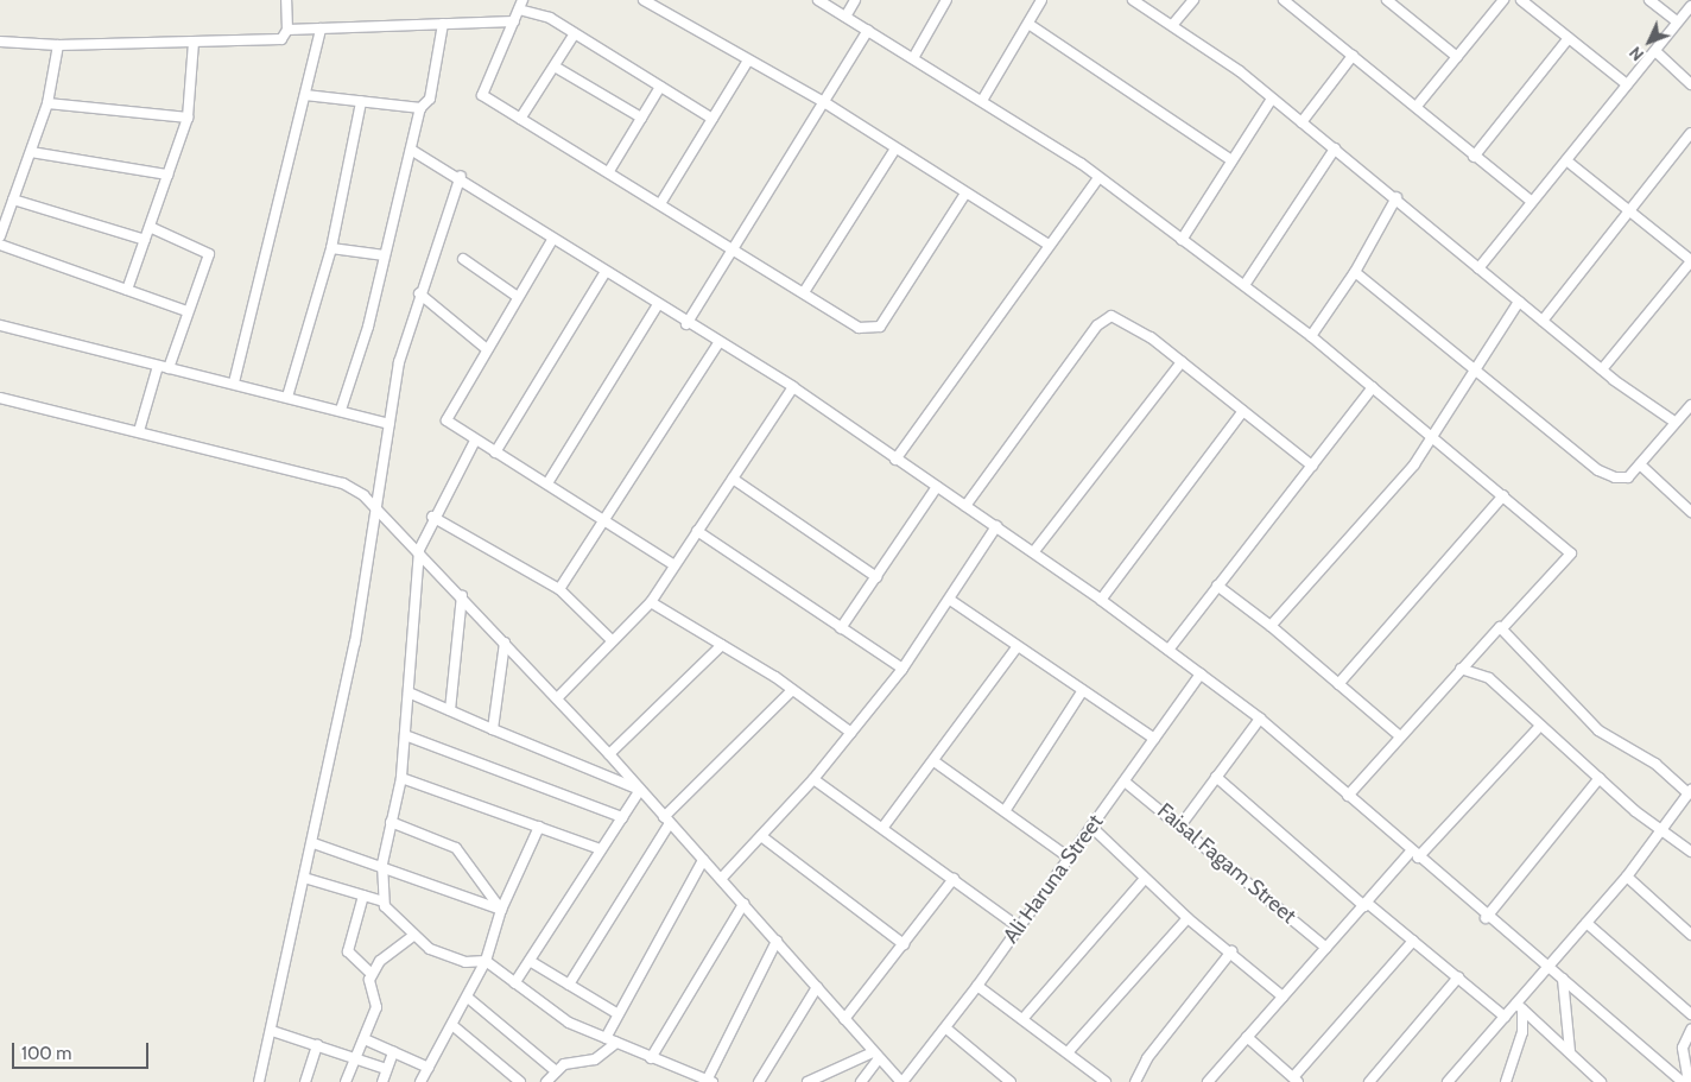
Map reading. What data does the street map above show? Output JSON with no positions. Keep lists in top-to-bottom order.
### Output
{
  "streets": {
    "street": ["Faisal Fagam Street", "Ali Haruna Street"]
  },
  "crossings": [
    ["Faisal Fagam Street", "Ali Haruna Street"]
  ],
  "scale_bar": "100 m",
  "north": "bottom left"
}
